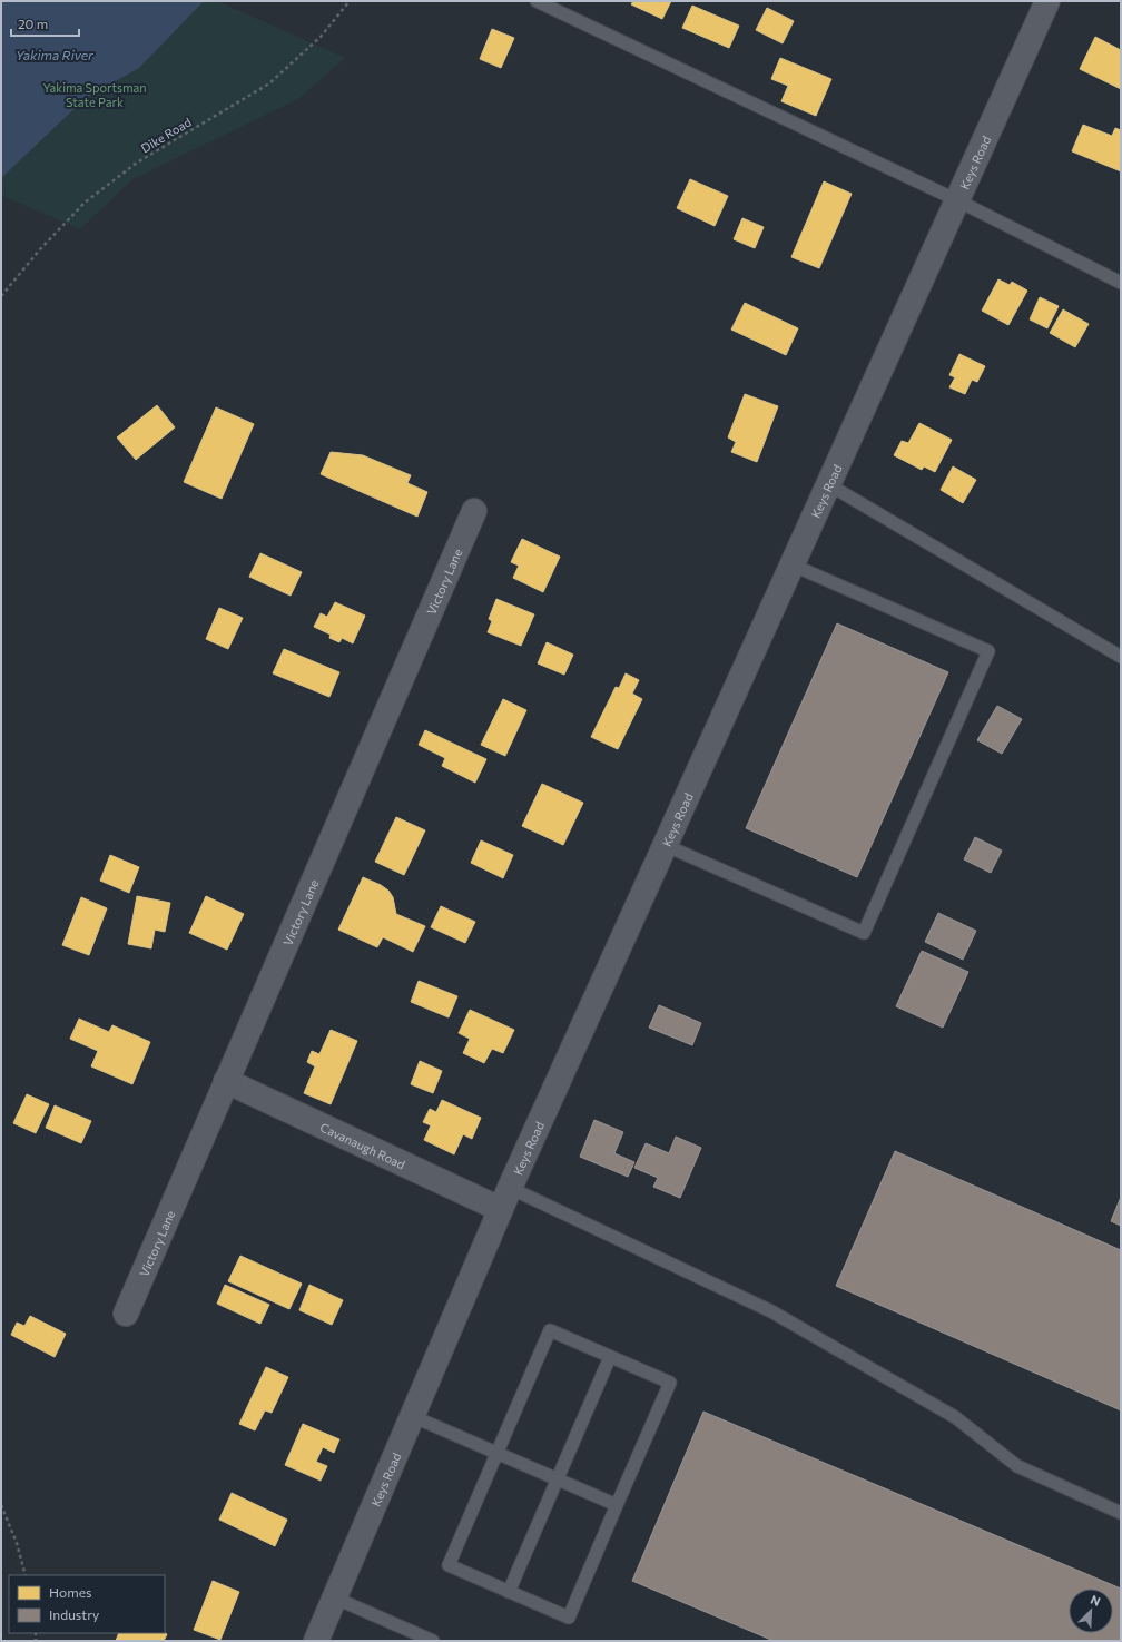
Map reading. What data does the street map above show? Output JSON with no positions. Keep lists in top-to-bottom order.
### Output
{
  "streets": {
    "street": ["Keys Road", "Victory Lane", "Cavanaugh Road"],
    "path": ["Dike Road"]
  },
  "crossings": [
    ["Keys Road", "Cavanaugh Road"],
    ["Victory Lane", "Cavanaugh Road"]
  ],
  "water": ["Yakima River"],
  "parks": ["Yakima Sportsman State Park"],
  "legend": ["Homes", "Industry"],
  "scale_bar": "20 m",
  "north": "top right"
}
